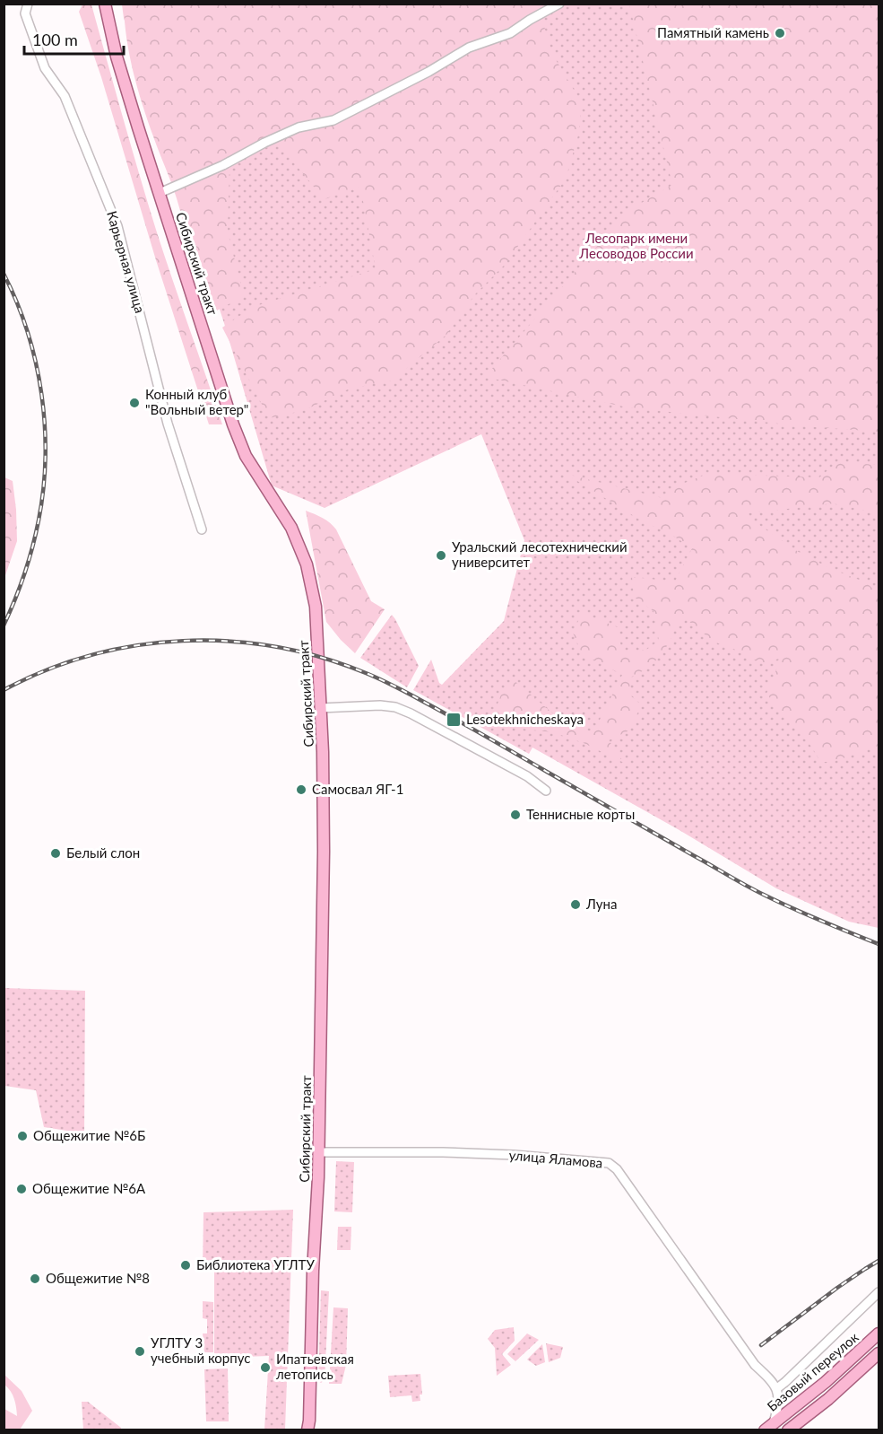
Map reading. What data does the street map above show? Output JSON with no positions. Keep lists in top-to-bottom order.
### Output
{
  "streets": {
    "main road": ["Сибирский тракт", "Базовый переулок"],
    "street": ["Карьерная улица", "улица Яламова"]
  },
  "crossings": [
    ["Сибирский тракт", "улица Яламова"]
  ],
  "parks": ["Лесопарк имени Лесоводов России"],
  "places": {
    "other": [
      "Памятный камень",
      "Конный клуб \"Вольный ветер\"",
      "Уральский лесотехнический университет",
      "Самосвал ЯГ-1",
      "Теннисные корты",
      "Белый слон",
      "Луна",
      "Общежитие №6Б",
      "Общежитие №6А",
      "Библиотека УГЛТУ",
      "Общежитие №8",
      "УГЛТУ 3 учебный корпус",
      "Ипатьевская летопись"
    ],
    "transit": ["Lesotekhnicheskaya"]
  },
  "scale_bar": "100 m"
}
